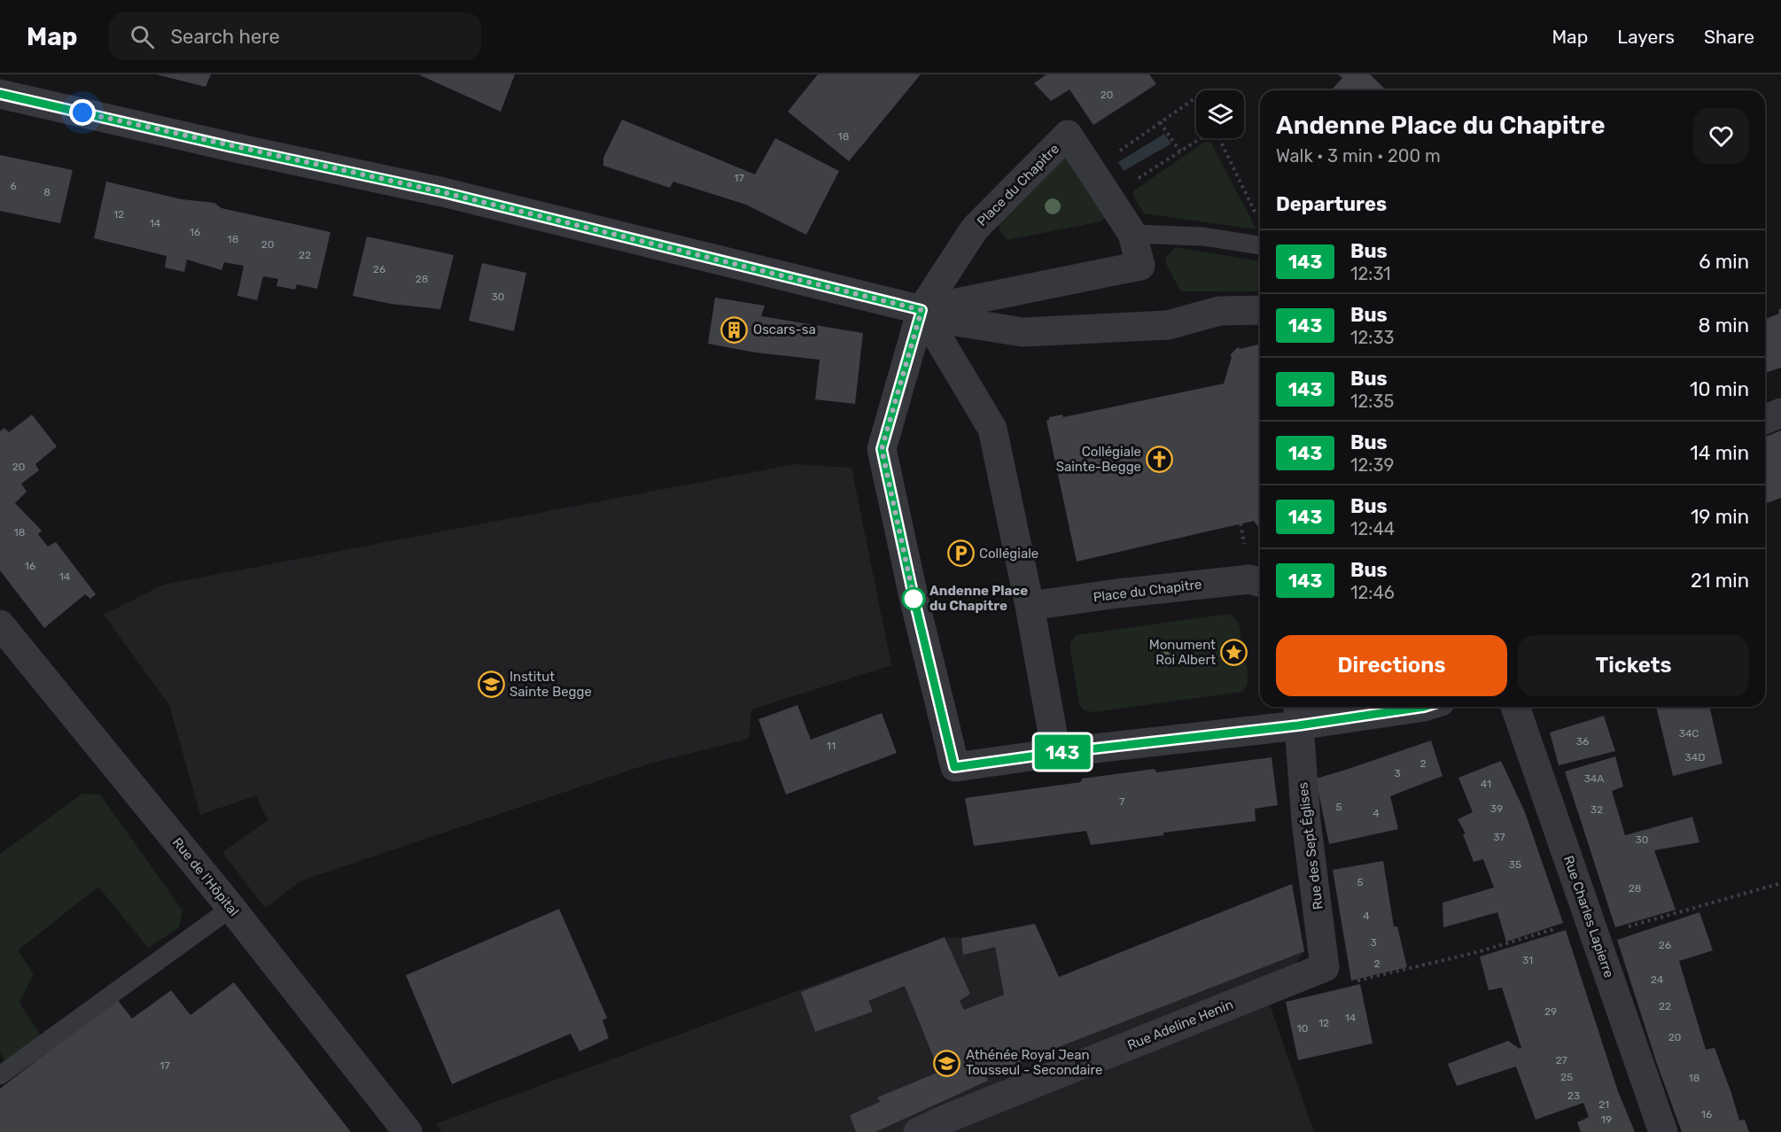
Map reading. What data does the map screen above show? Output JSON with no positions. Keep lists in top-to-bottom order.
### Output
{
  "streets": {
    "street": [
      "Place du Chapitre",
      "Rue des Sept Églises",
      "Rue de l'Hôpital",
      "Rue Charles Lapierre",
      "Rue Adeline Henin"
    ]
  },
  "crossings": [
    ["Place du Chapitre", "Rue des Sept Églises"],
    ["Rue des Sept Églises", "Rue Adeline Henin"]
  ],
  "places": {
    "building": ["Oscars-sa"],
    "church": ["Collégiale Sainte-Begge"],
    "parking": ["Collégiale"],
    "other": ["Andenne Place du Chapitre"],
    "place": ["Monument Roi Albert"],
    "school or university": ["Institut Sainte Begge", "Athénée Royal Jean Tousseul - Secondaire"]
  },
  "lines": ["bus line 143"],
  "house_numbers": [
    "20",
    "18",
    "17",
    "6",
    "8",
    "12",
    "14",
    "16",
    "18",
    "20",
    "22",
    "26",
    "28",
    "30",
    "20",
    "18",
    "16",
    "14",
    "34C",
    "36",
    "11",
    "34D",
    "2",
    "3",
    "34A",
    "41",
    "7",
    "5",
    "39",
    "32",
    "4",
    "37",
    "30",
    "35",
    "5",
    "28",
    "4",
    "3",
    "26",
    "31",
    "2",
    "24",
    "22",
    "29",
    "14",
    "12",
    "10",
    "20",
    "27",
    "17",
    "25",
    "18",
    "23",
    "21",
    "16",
    "19"
  ],
  "page": {
    "header": "Map",
    "search": "Search here",
    "nav": ["Map", "Layers", "Share"],
    "on_map": "143",
    "heading": [
      ["Andenne Place du Chapitre", "Walk · 3 min · 200 m"],
      "Departures"
    ],
    "list": [
      {
        "mark": "143",
        "name": "Bus",
        "note": "12:31",
        "value": "6 min"
      },
      {
        "mark": "143",
        "name": "Bus",
        "note": "12:33",
        "value": "8 min"
      },
      {
        "mark": "143",
        "name": "Bus",
        "note": "12:35",
        "value": "10 min"
      },
      {
        "mark": "143",
        "name": "Bus",
        "note": "12:39",
        "value": "14 min"
      },
      {
        "mark": "143",
        "name": "Bus",
        "note": "12:44",
        "value": "19 min"
      },
      {
        "mark": "143",
        "name": "Bus",
        "note": "12:46",
        "value": "21 min"
      }
    ],
    "buttons": ["Directions", "Tickets"]
  }
}
